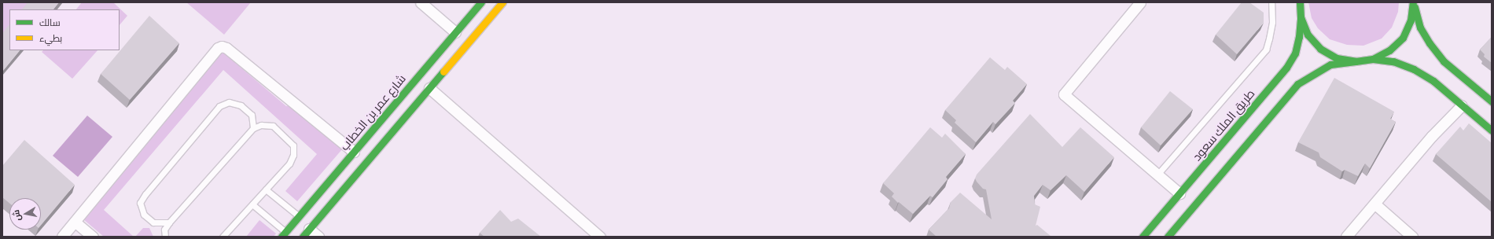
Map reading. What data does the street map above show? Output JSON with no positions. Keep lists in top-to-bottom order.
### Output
{
  "streets": {
    "street": ["شارع عمر بن الخطاب", "طريق الملك سعود"]
  },
  "legend": ["سالك", "بطيء"],
  "north": "left"
}
